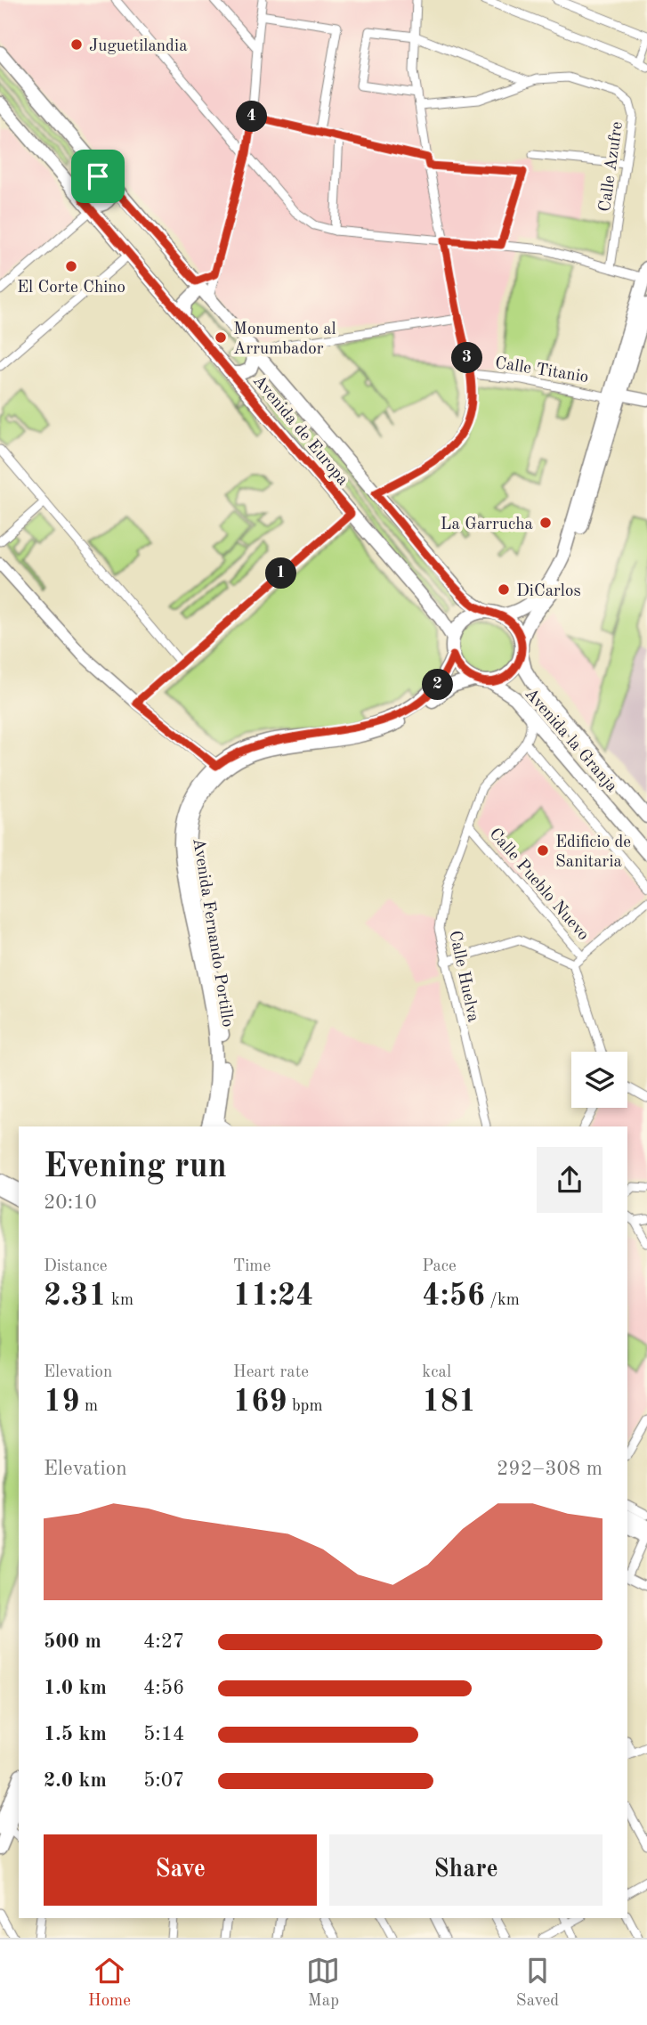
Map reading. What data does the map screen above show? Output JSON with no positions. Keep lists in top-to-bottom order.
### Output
{
  "streets": {
    "main road": ["Avenida de Europa", "Avenida la Granja", "Avenida Fernando Portillo"],
    "street": [
      "Calle Azufre",
      "Calle Titanio",
      "Calle Pueblo Nuevo",
      "Calle Huelva"
    ]
  },
  "crossings": [
    ["Avenida de Europa", "Avenida la Granja"],
    ["Avenida de Europa", "Avenida Fernando Portillo"],
    ["Avenida la Granja", "Avenida Fernando Portillo"],
    ["Calle Pueblo Nuevo", "Calle Huelva"]
  ],
  "places": [
    "Juguetilandia",
    "El Corte Chino",
    "Monumento al Arrumbador",
    "La Garrucha",
    "DiCarlos",
    "Edificio de Sanitaria"
  ],
  "page": {
    "pins": [
      "4",
      "3",
      "1",
      "2"
    ],
    "heading": ["Evening run", "20:10"],
    "stats": [
      ["Distance", "2.31 km"],
      ["Time", "11:24"],
      ["Pace", "4:56 /km"],
      ["Elevation", "19 m"],
      ["Heart rate", "169 bpm"],
      ["kcal", "181"]
    ],
    "chart": ["Elevation", "292–308 m"],
    "list": [
      {
        "name": "500 m",
        "note": "4:27"
      },
      {
        "name": "1.0 km",
        "note": "4:56"
      },
      {
        "name": "1.5 km",
        "note": "5:14"
      },
      {
        "name": "2.0 km",
        "note": "5:07"
      }
    ],
    "buttons": ["Save", "Share"],
    "tabs": ["Home", "Map", "Saved"]
  }
}
